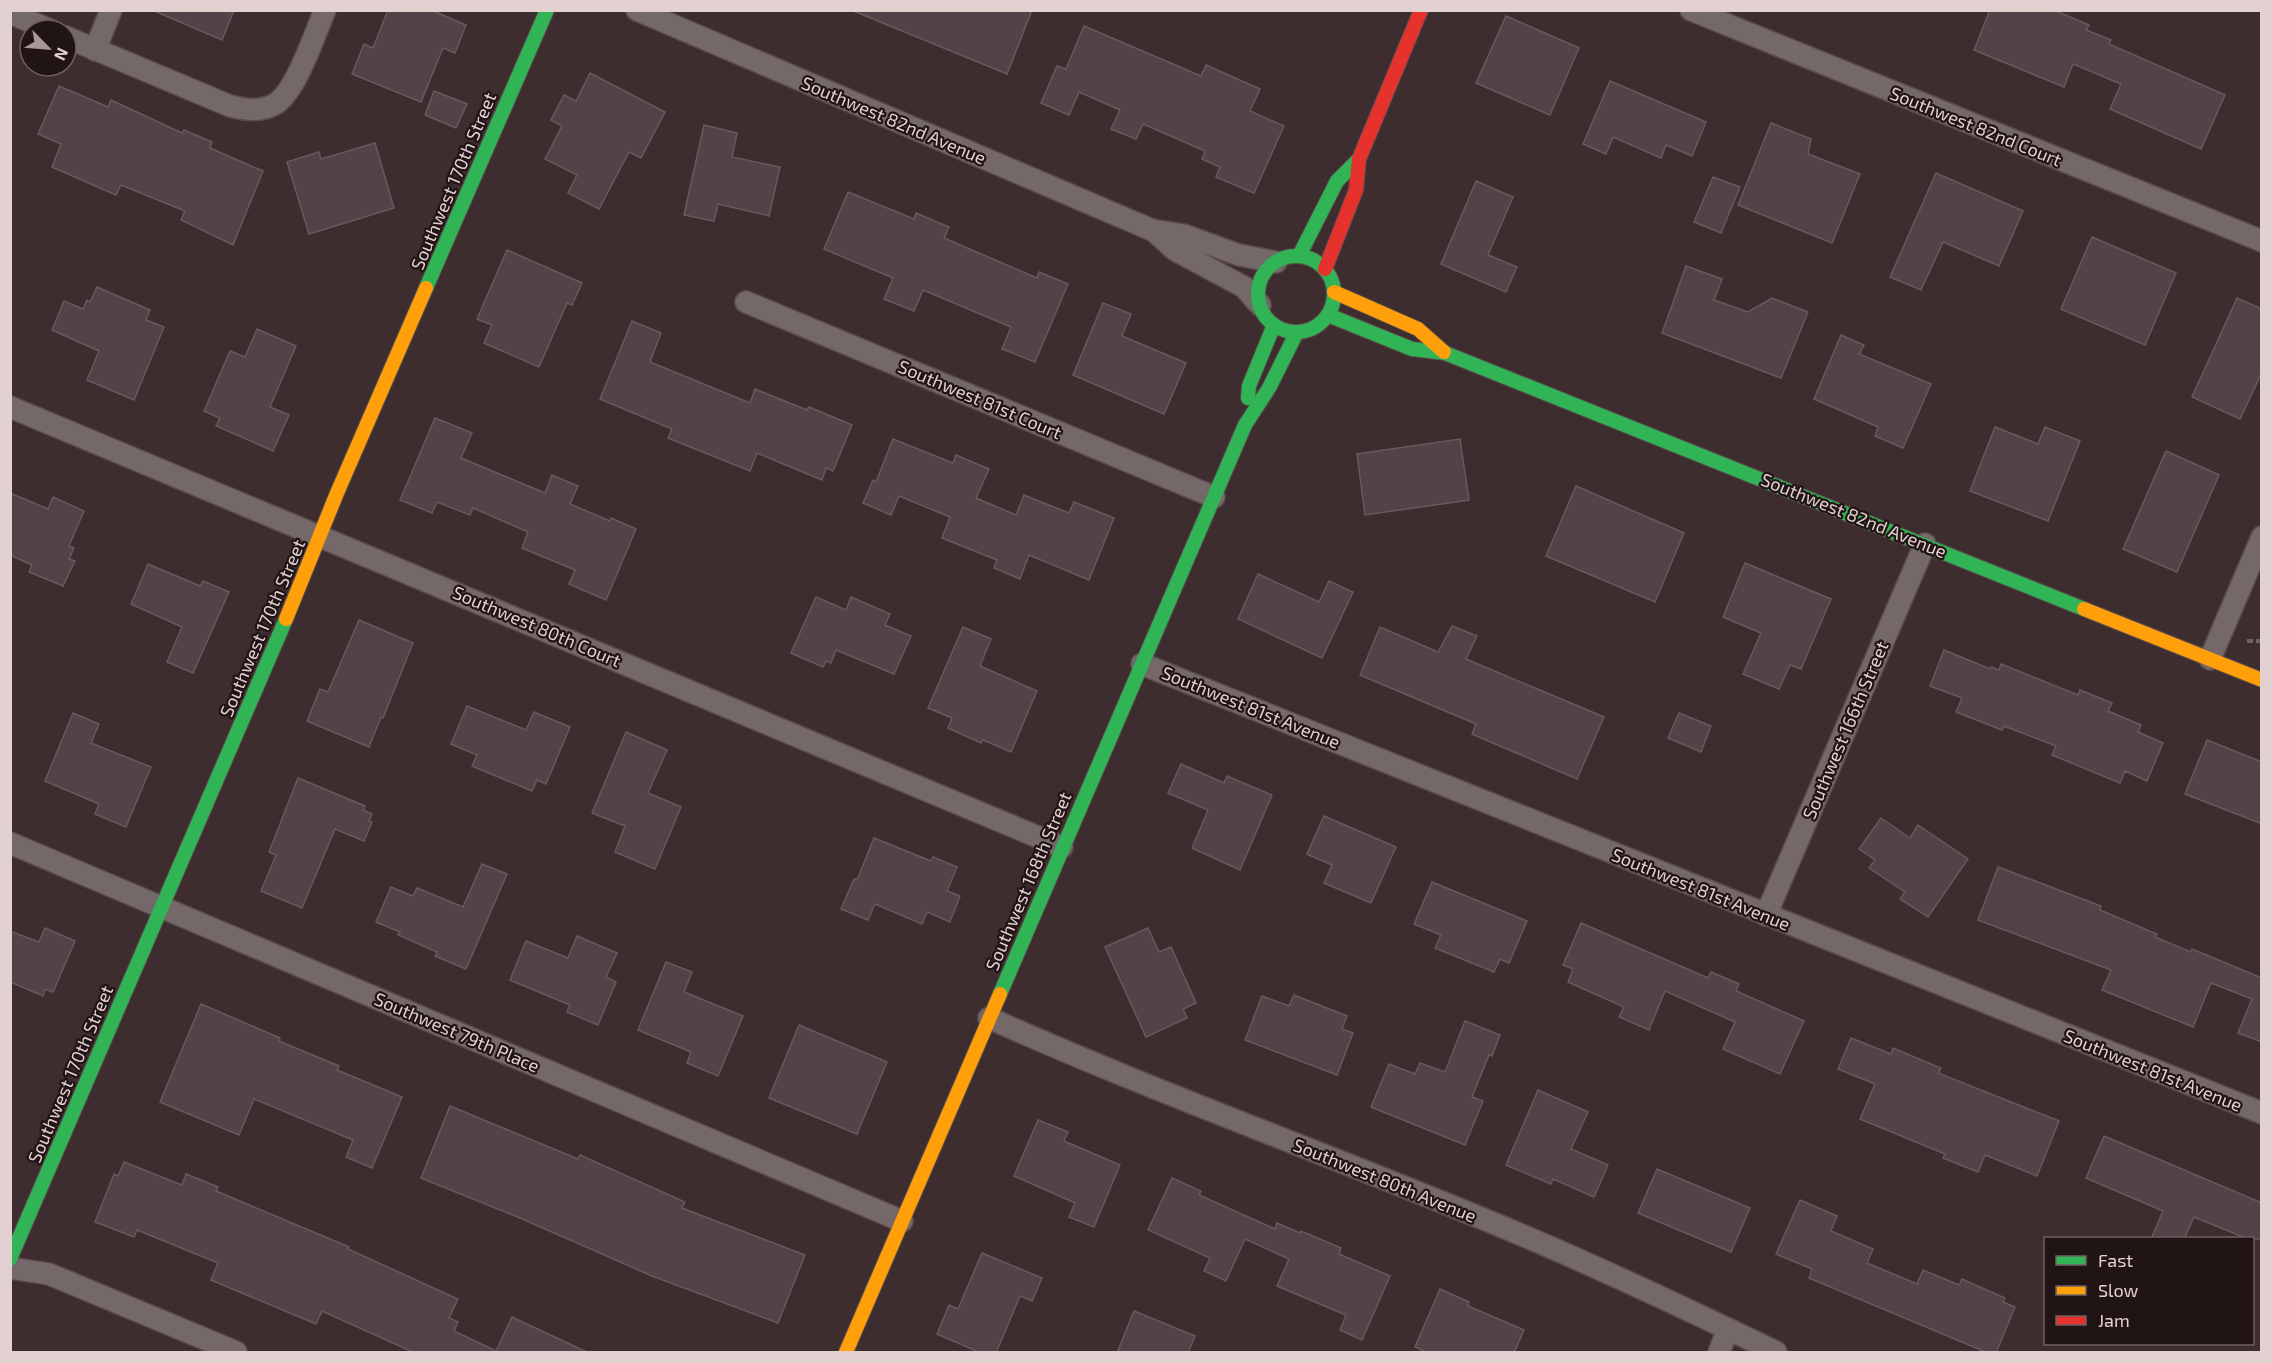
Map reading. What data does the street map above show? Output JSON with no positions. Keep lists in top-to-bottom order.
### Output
{
  "streets": {
    "street": [
      "Southwest 82nd Avenue",
      "Southwest 82nd Court",
      "Southwest 170th Street",
      "Southwest 81st Court",
      "Southwest 80th Court",
      "Southwest 81st Avenue",
      "Southwest 166th Street",
      "Southwest 168th Street",
      "Southwest 79th Place",
      "Southwest 80th Avenue"
    ]
  },
  "crossings": [
    ["Southwest 82nd Avenue", "Southwest 166th Street"],
    ["Southwest 82nd Avenue", "Southwest 168th Street"],
    ["Southwest 170th Street", "Southwest 80th Court"],
    ["Southwest 170th Street", "Southwest 79th Place"],
    ["Southwest 81st Court", "Southwest 168th Street"],
    ["Southwest 80th Court", "Southwest 168th Street"],
    ["Southwest 81st Avenue", "Southwest 166th Street"],
    ["Southwest 81st Avenue", "Southwest 168th Street"],
    ["Southwest 168th Street", "Southwest 79th Place"],
    ["Southwest 168th Street", "Southwest 80th Avenue"]
  ],
  "legend": ["Fast", "Slow", "Jam"],
  "north": "bottom right"
}
